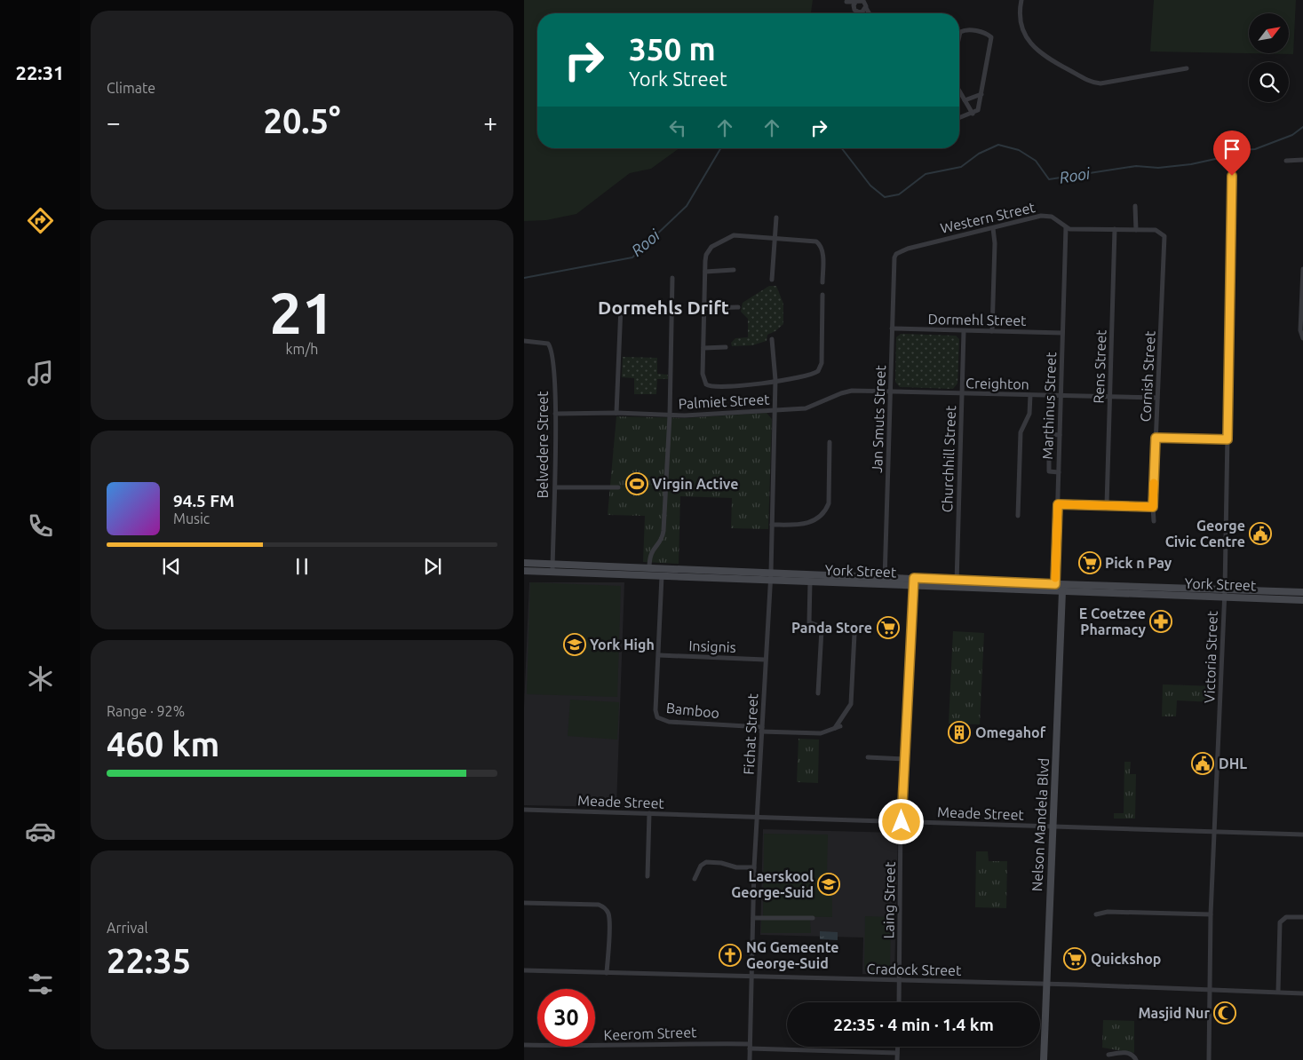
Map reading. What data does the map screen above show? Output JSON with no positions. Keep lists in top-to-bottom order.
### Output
{
  "streets": {
    "main road": ["York Street", "Nelson Mandela Blvd"],
    "street": [
      "Western Street",
      "Dormehl Street",
      "Rens Street",
      "Cornish Street",
      "Creighton",
      "Palmiet Street",
      "Marthinus Street",
      "Jan Smuts Street",
      "Belvedere Street",
      "Churchhill Street",
      "Insignis",
      "Victoria Street",
      "Bamboo",
      "Fichat Street",
      "Meade Street",
      "Laing Street",
      "Cradock Street",
      "Keerom Street"
    ]
  },
  "crossings": [
    ["Western Street", "Rens Street"],
    ["Western Street", "Cornish Street"],
    ["Western Street", "Marthinus Street"],
    ["Western Street", "Jan Smuts Street"],
    ["Dormehl Street", "Marthinus Street"],
    ["Dormehl Street", "Jan Smuts Street"],
    ["Dormehl Street", "Churchhill Street"],
    ["Rens Street", "Creighton"],
    ["Cornish Street", "Creighton"],
    ["Creighton", "Palmiet Street"],
    ["Creighton", "Marthinus Street"],
    ["Creighton", "Jan Smuts Street"],
    ["Creighton", "Churchhill Street"],
    ["Palmiet Street", "Jan Smuts Street"],
    ["Palmiet Street", "Belvedere Street"],
    ["Palmiet Street", "Fichat Street"],
    ["Marthinus Street", "York Street"],
    ["Jan Smuts Street", "York Street"],
    ["Belvedere Street", "York Street"],
    ["Churchhill Street", "York Street"],
    ["York Street", "Victoria Street"],
    ["York Street", "Bamboo"],
    ["York Street", "Fichat Street"],
    ["York Street", "Nelson Mandela Blvd"],
    ["York Street", "Laing Street"],
    ["Insignis", "Bamboo"],
    ["Insignis", "Fichat Street"],
    ["Victoria Street", "Meade Street"],
    ["Victoria Street", "Cradock Street"],
    ["Bamboo", "Fichat Street"],
    ["Fichat Street", "Meade Street"],
    ["Fichat Street", "Cradock Street"],
    ["Fichat Street", "Keerom Street"],
    ["Meade Street", "Nelson Mandela Blvd"],
    ["Meade Street", "Laing Street"],
    ["Nelson Mandela Blvd", "Cradock Street"],
    ["Laing Street", "Cradock Street"]
  ],
  "districts": ["Dormehls Drift"],
  "water": ["Rooi"],
  "places": {
    "sports": ["Virgin Active"],
    "public building": ["George Civic Centre", "DHL"],
    "supermarket": ["Pick n Pay", "Panda Store", "Quickshop"],
    "pharmacy": ["E Coetzee Pharmacy"],
    "school or university": ["York High", "Laerskool George-Suid"],
    "building": ["Omegahof"],
    "church": ["NG Gemeente George-Suid"],
    "mosque": ["Masjid Nur"]
  },
  "north": "top right",
  "page": {
    "tabs": "22:31",
    "tile": [
      "Climate",
      ["21", "km/h"],
      ["Range · 92%", "460 km"],
      ["Arrival", "22:35"]
    ],
    "turn": ["350 m", "York Street"],
    "heat": ["−", "20.5°", "+"],
    "song": ["94.5 FM", "Music"],
    "limit": "30",
    "trip": "22:35 · 4 min · 1.4 km"
  }
}
